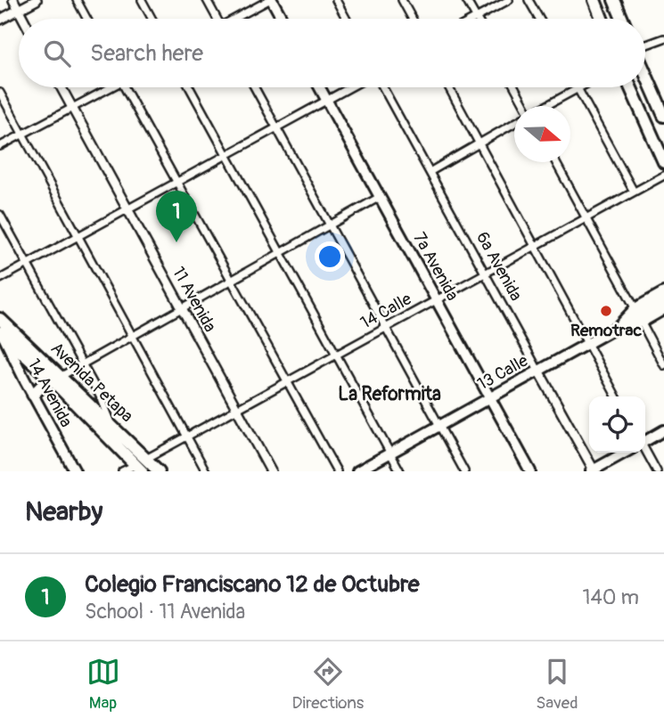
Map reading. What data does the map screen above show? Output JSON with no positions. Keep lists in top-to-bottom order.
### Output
{
  "streets": {
    "main road": [
      "7a Avenida",
      "13 Calle",
      "Avenida Petapa",
      "14 Avenida"
    ],
    "street": ["6a Avenida", "11 Avenida", "14 Calle"]
  },
  "crossings": [
    ["7a Avenida", "14 Calle"],
    ["7a Avenida", "13 Calle"],
    ["6a Avenida", "14 Calle"],
    ["6a Avenida", "13 Calle"],
    ["11 Avenida", "14 Calle"],
    ["14 Calle", "Avenida Petapa"],
    ["Avenida Petapa", "14 Avenida"]
  ],
  "districts": ["La Reformita"],
  "places": ["Remotrac"],
  "north": "right",
  "page": {
    "search": "Search here",
    "pins": "1",
    "heading": "Nearby",
    "list": [
      {
        "mark": "1",
        "name": "Colegio Franciscano 12 de Octubre",
        "note": "School · 11 Avenida",
        "value": "140 m"
      }
    ],
    "nav": ["Map", "Directions", "Saved"]
  }
}
